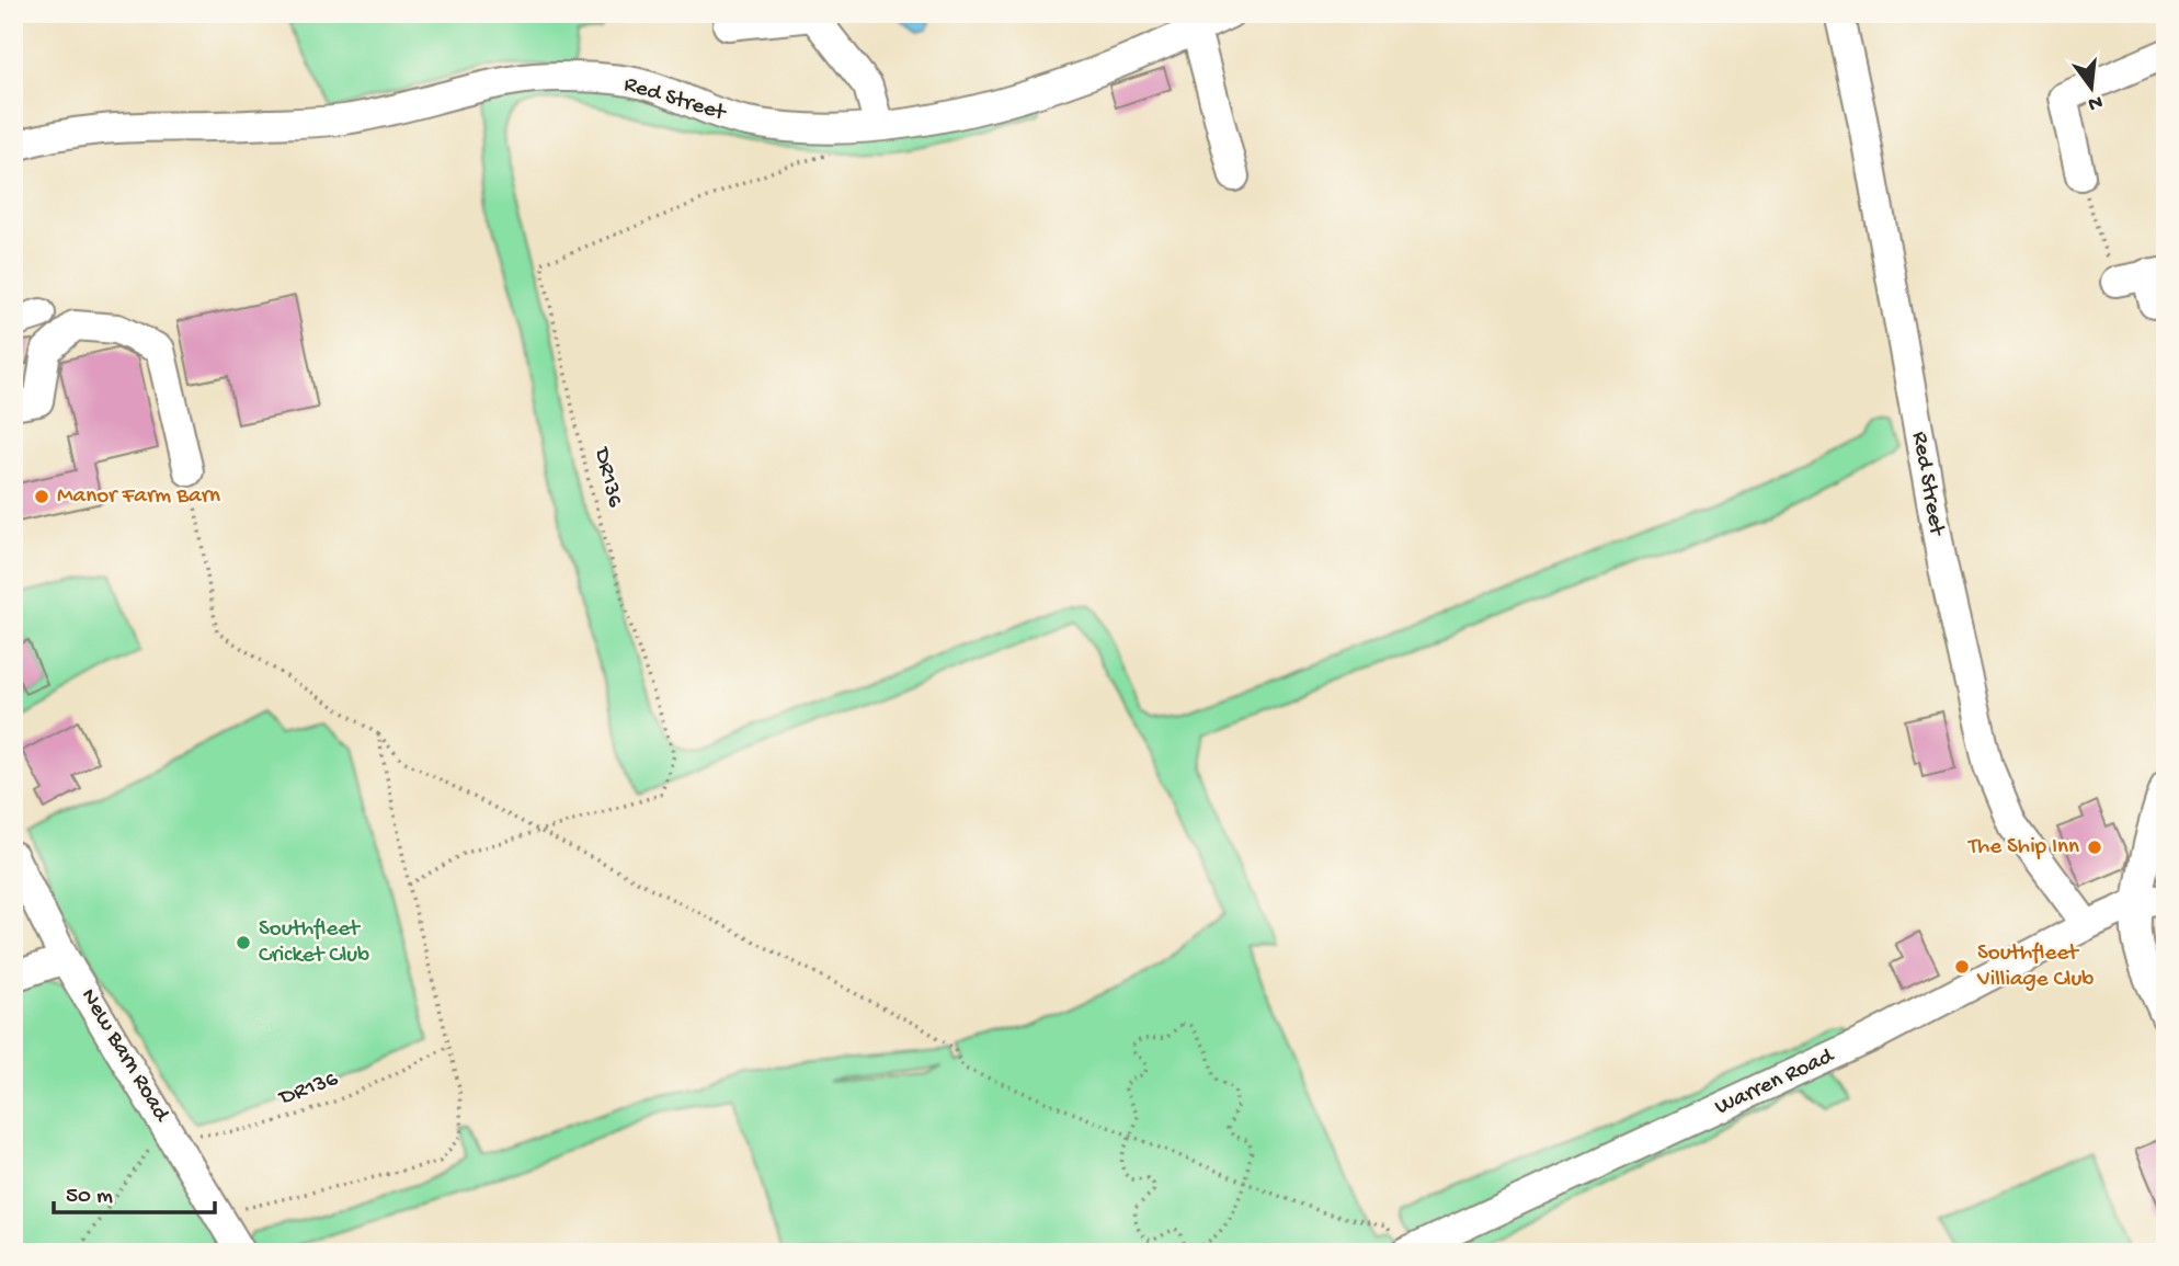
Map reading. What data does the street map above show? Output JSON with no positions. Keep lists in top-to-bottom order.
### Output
{
  "streets": {
    "street": ["Red Street", "New Barn Road", "Warren Road"],
    "path": ["DR136"]
  },
  "crossings": [
    ["Red Street", "Warren Road"],
    ["DR136", "New Barn Road"]
  ],
  "places": [
    "Manor Farm Barn",
    "The Ship Inn",
    "Southfleet Cricket Club",
    "Southfleet Villiage Club"
  ],
  "scale_bar": "50 m",
  "north": "bottom"
}
